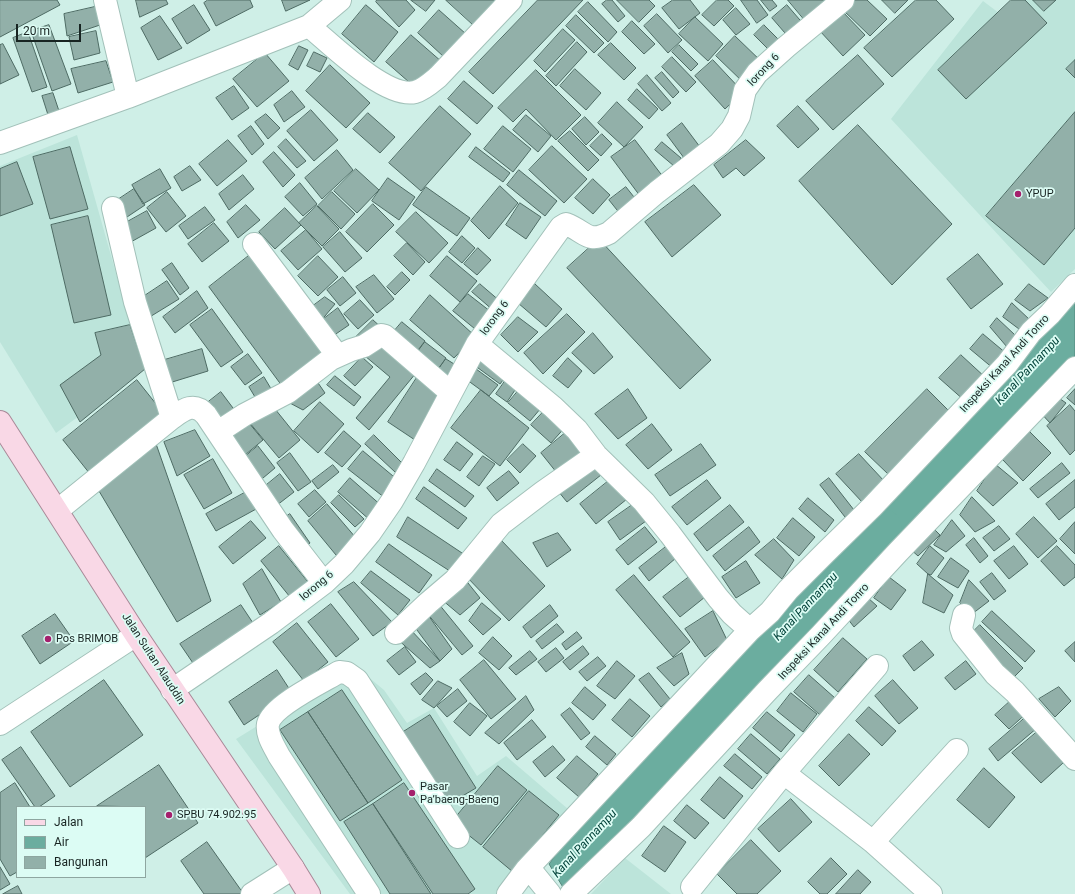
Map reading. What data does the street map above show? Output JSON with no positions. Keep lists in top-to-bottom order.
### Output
{
  "streets": {
    "main road": ["Jalan Sultan Alauddin"],
    "street": ["lorong 6", "Inspeksi Kanal Andi Tonro"]
  },
  "crossings": [
    ["lorong 6", "Jalan Sultan Alauddin"]
  ],
  "water": ["Kanal Pannampu"],
  "places": [
    "YPUP",
    "Pos BRIMOB",
    "Pasar Paʼbaeng-Baeng",
    "SPBU 74.902.95"
  ],
  "legend": ["Jalan", "Air", "Bangunan"],
  "scale_bar": "20 m"
}
